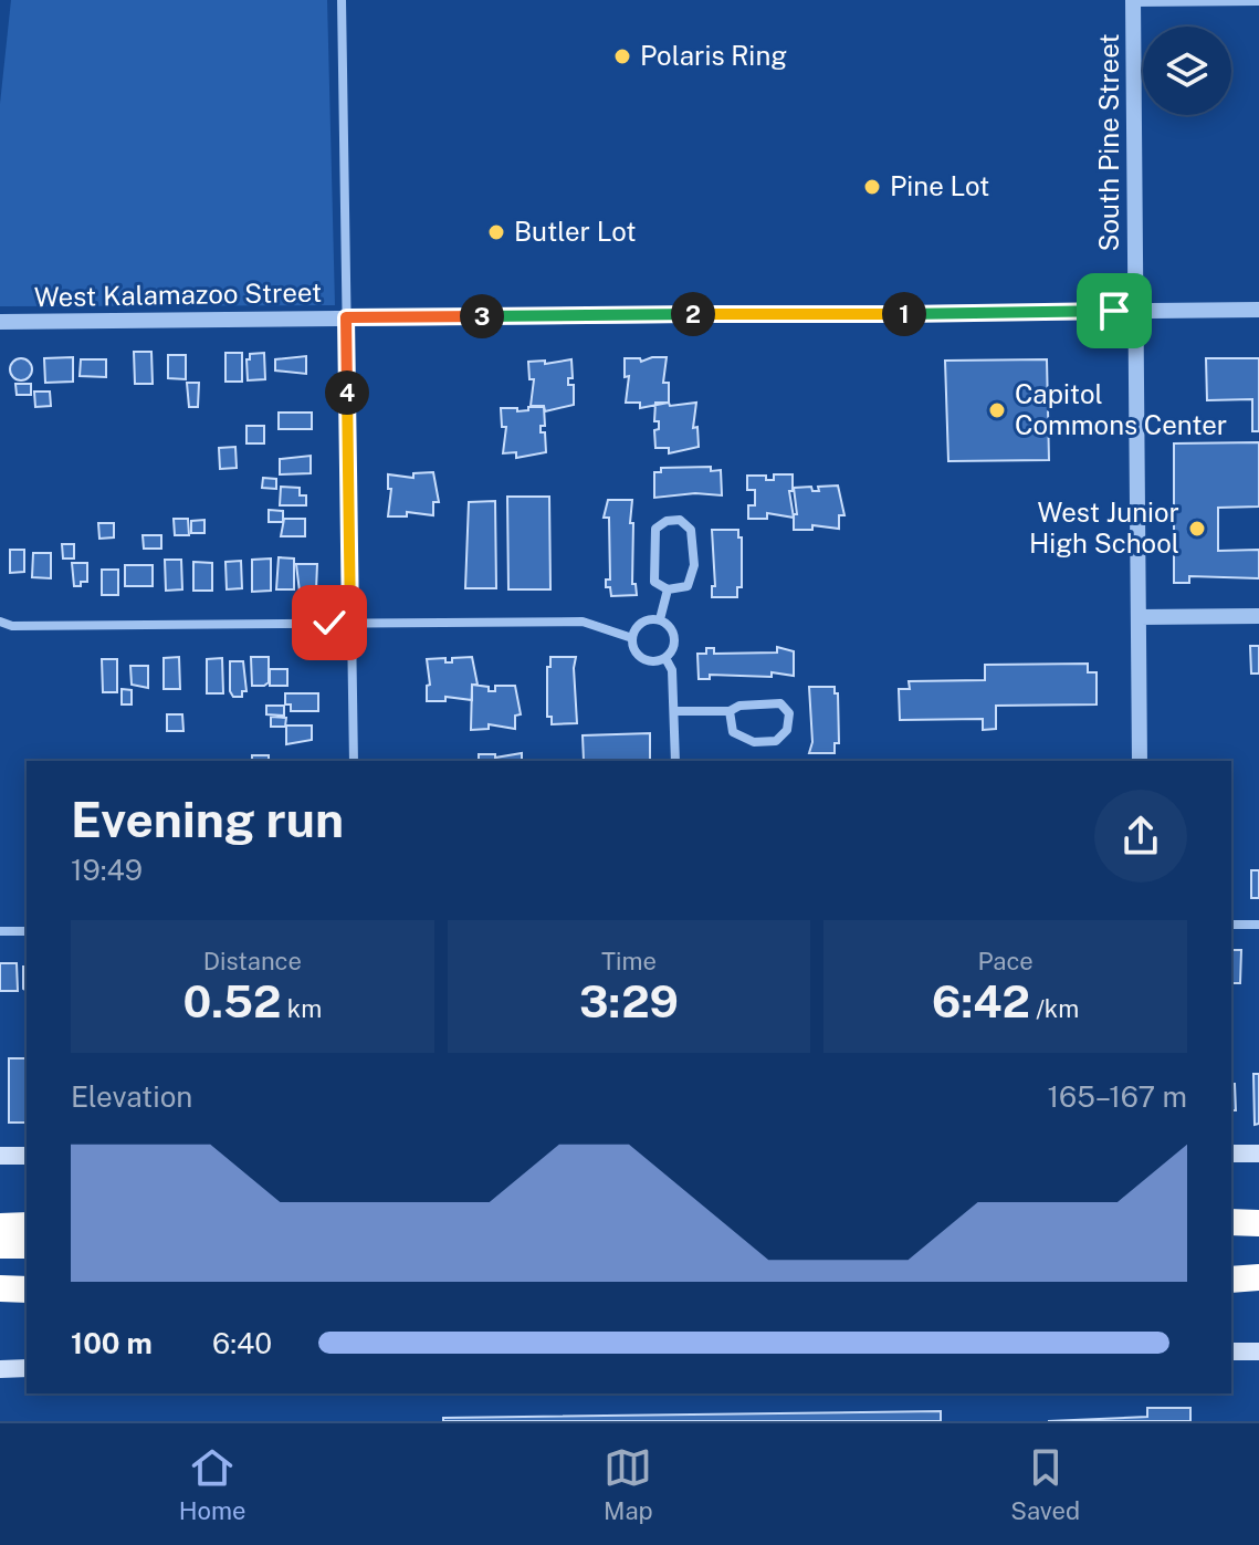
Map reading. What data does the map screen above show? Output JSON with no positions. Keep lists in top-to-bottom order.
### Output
{
  "streets": {
    "street": ["South Pine Street", "West Kalamazoo Street"]
  },
  "crossings": [
    ["South Pine Street", "West Kalamazoo Street"]
  ],
  "places": [
    "Polaris Ring",
    "Pine Lot",
    "Butler Lot",
    "Capitol Commons Center",
    "West Junior High School"
  ],
  "page": {
    "pins": [
      "1",
      "2",
      "3",
      "4"
    ],
    "heading": ["Evening run", "19:49"],
    "stats": [
      ["Distance", "0.52 km"],
      ["Time", "3:29"],
      ["Pace", "6:42 /km"]
    ],
    "chart": ["Elevation", "165–167 m"],
    "list": [
      {
        "name": "100 m",
        "note": "6:40"
      }
    ],
    "tabs": ["Home", "Map", "Saved"]
  }
}
